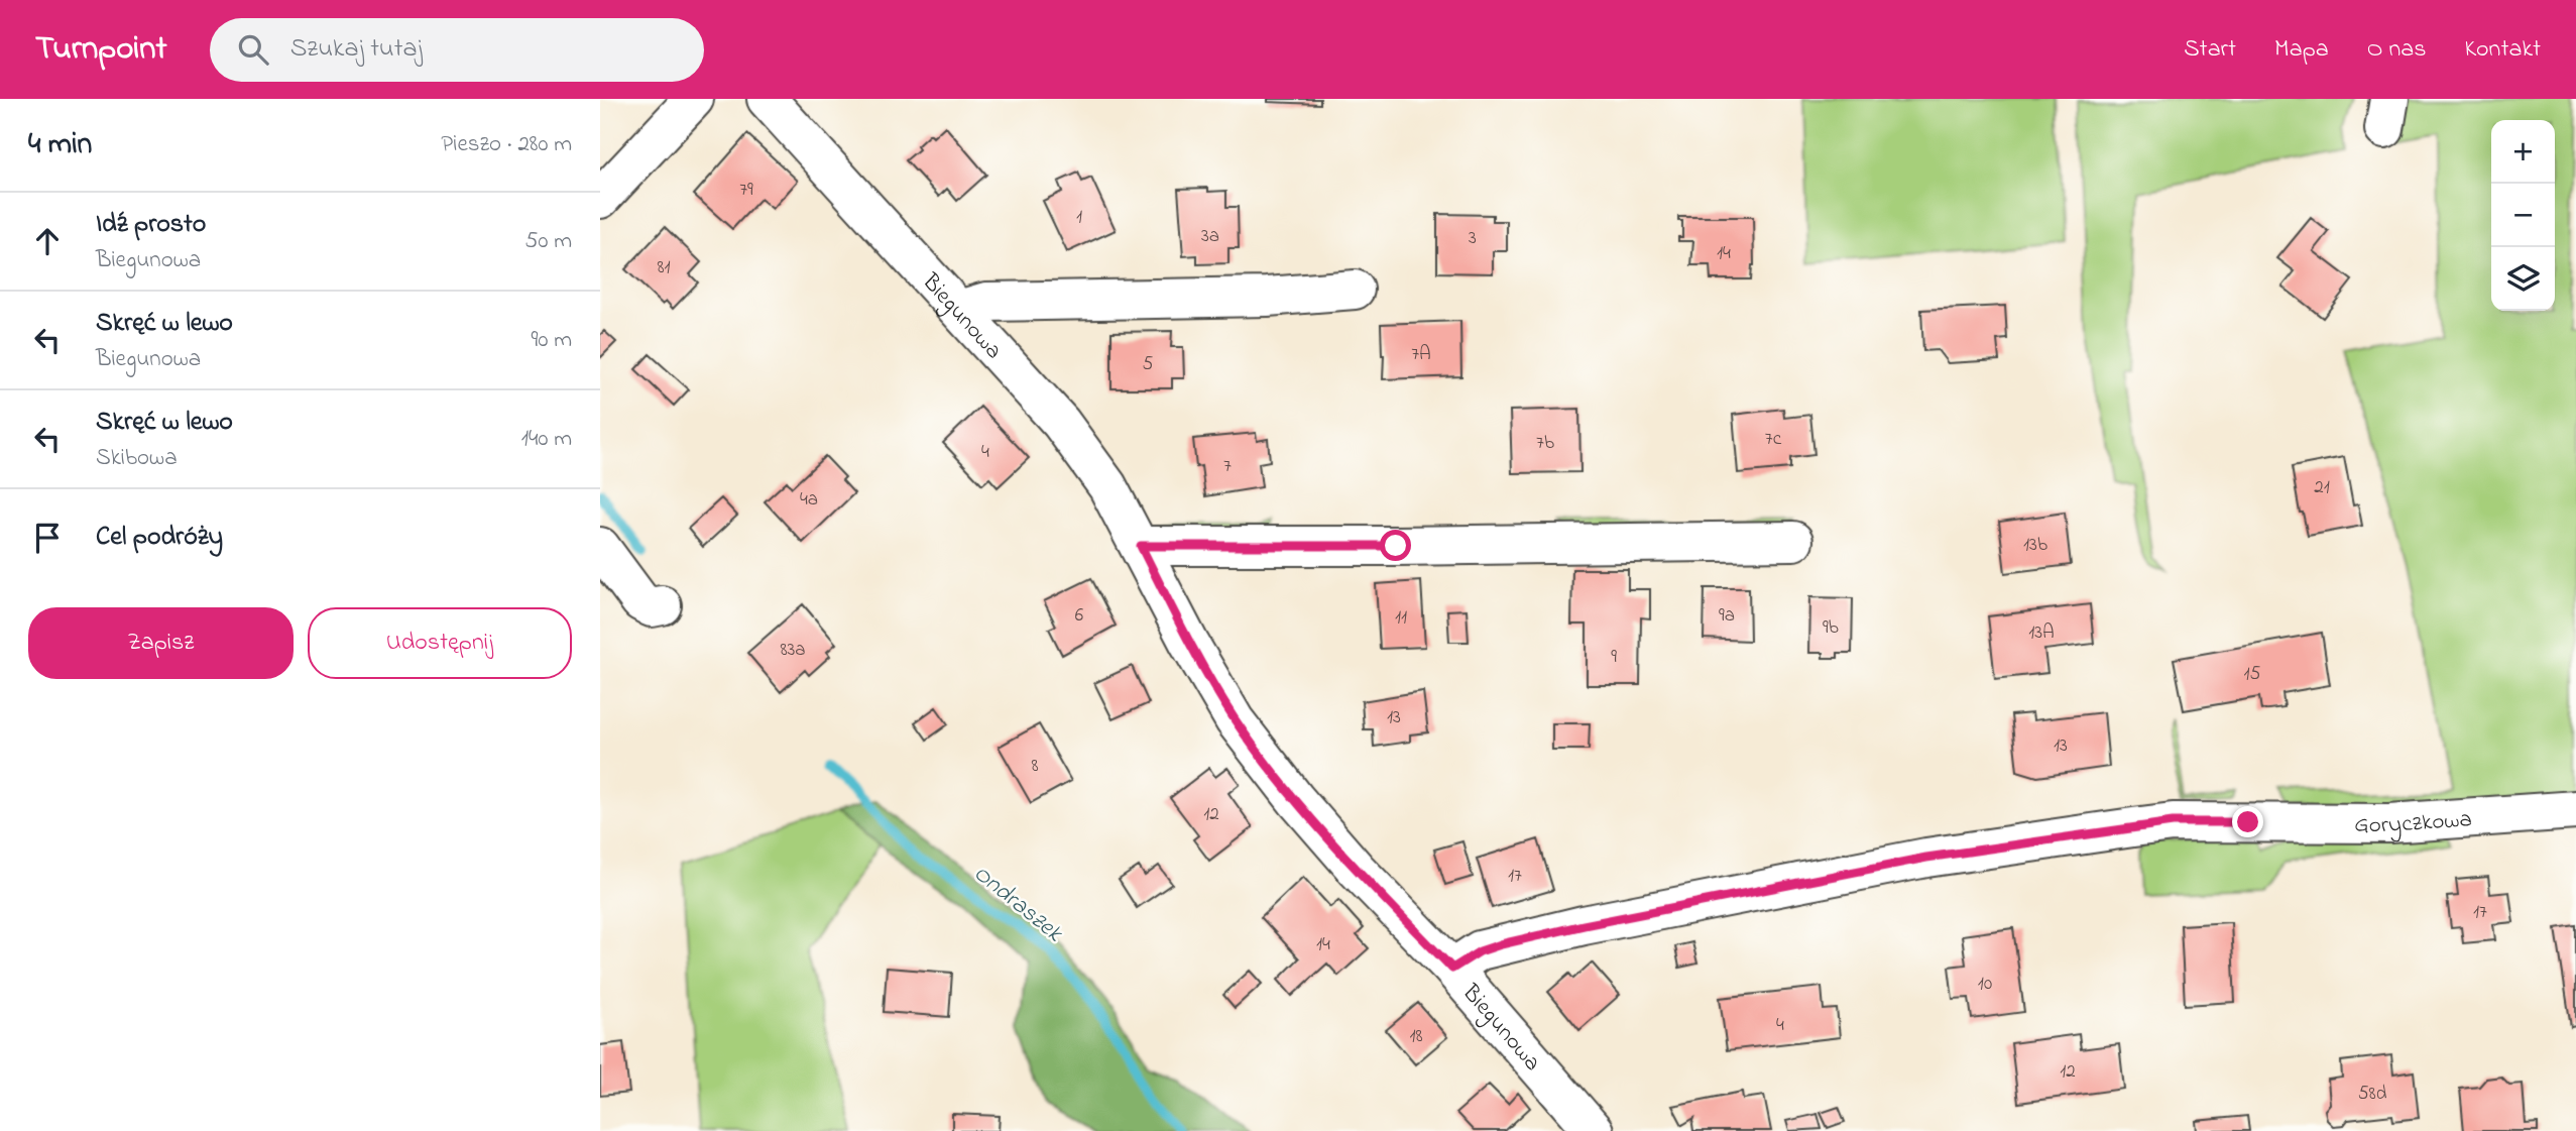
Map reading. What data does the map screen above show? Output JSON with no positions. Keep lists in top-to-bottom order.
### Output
{
  "streets": {
    "street": ["Biegunowa", "Goryczkowa"]
  },
  "crossings": [
    ["Biegunowa", "Goryczkowa"]
  ],
  "water": ["Ondraszek"],
  "house_numbers": [
    "79",
    "1",
    "3a",
    "3",
    "14",
    "81",
    "7A",
    "5",
    "7c",
    "7b",
    "4",
    "7",
    "21",
    "4a",
    "13b",
    "6",
    "9a",
    "11",
    "9b",
    "13A",
    "83a",
    "9",
    "15",
    "13",
    "13",
    "8",
    "12",
    "17",
    "17",
    "14",
    "10",
    "4",
    "18",
    "12",
    "58d"
  ],
  "page": {
    "header": "Turnpoint",
    "search": "Szukaj tutaj",
    "nav": [
      "Start",
      "Mapa",
      "O nas",
      "Kontakt"
    ],
    "heading": ["4 min", "Pieszo · 280 m"],
    "map_buttons": ["+", "−"],
    "list": [
      ["Idź prosto", "Biegunowa", "50 m"],
      ["Skręć w lewo", "Biegunowa", "90 m"],
      ["Skręć w lewo", "Skibowa", "140 m"],
      "Cel podróży"
    ],
    "buttons": ["Zapisz", "Udostępnij"]
  }
}
